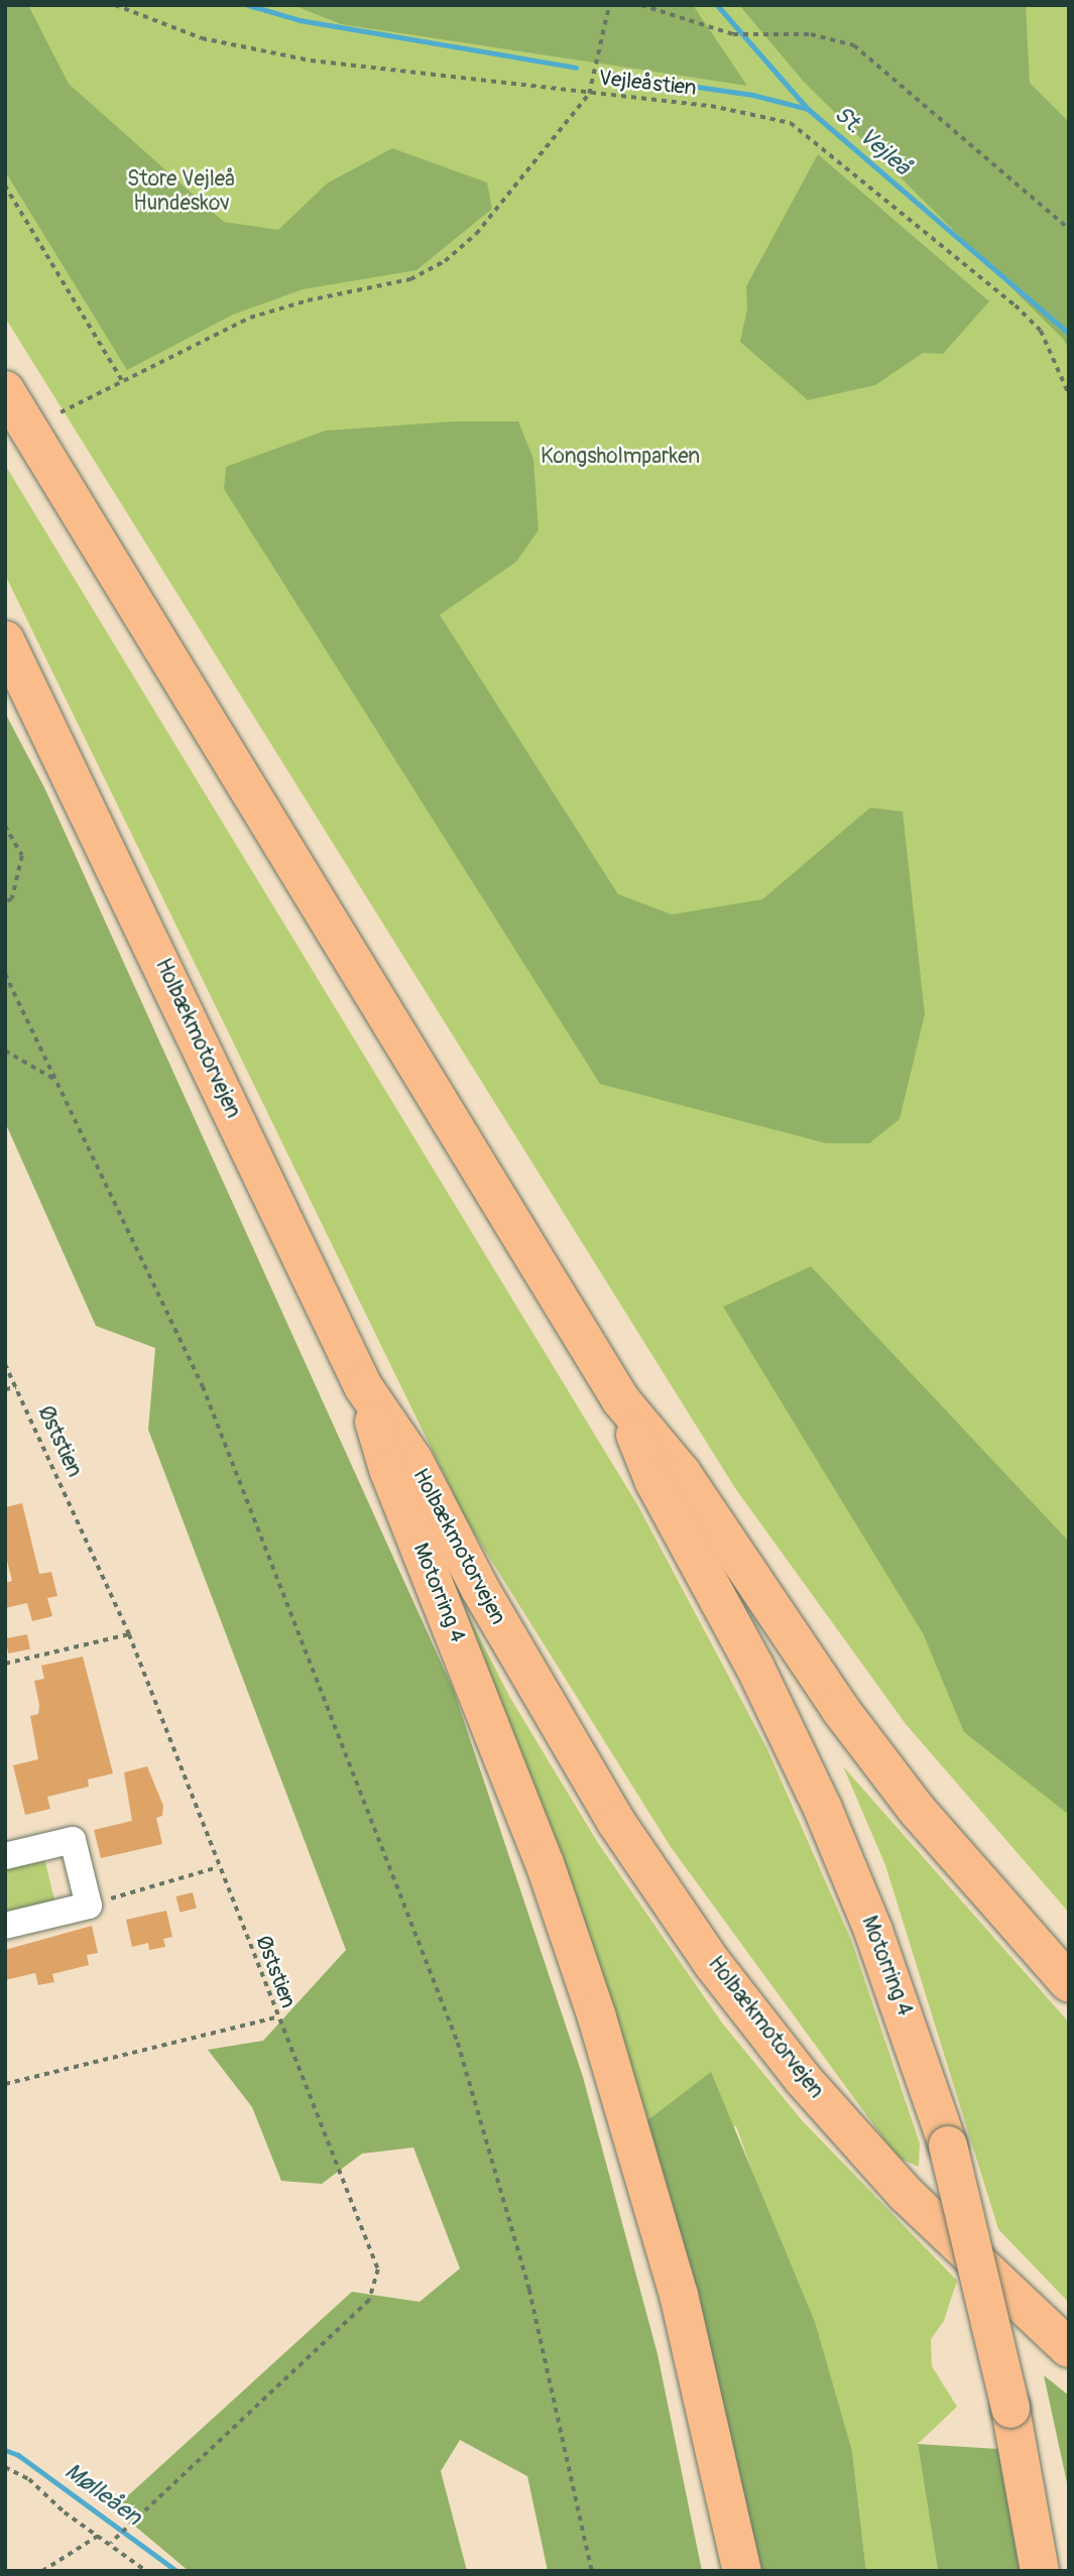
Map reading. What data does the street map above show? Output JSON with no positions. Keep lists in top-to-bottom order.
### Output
{
  "streets": {
    "highway": ["Holbækmotorvejen", "Motorring 4"],
    "path": ["Vejleåstien", "Øststien"]
  },
  "crossings": [
    ["Holbækmotorvejen", "Motorring 4"]
  ],
  "water": ["St. Vejleå", "Mølleåen"],
  "parks": ["Store Vejleå Hundeskov", "Kongsholmparken"]
}
